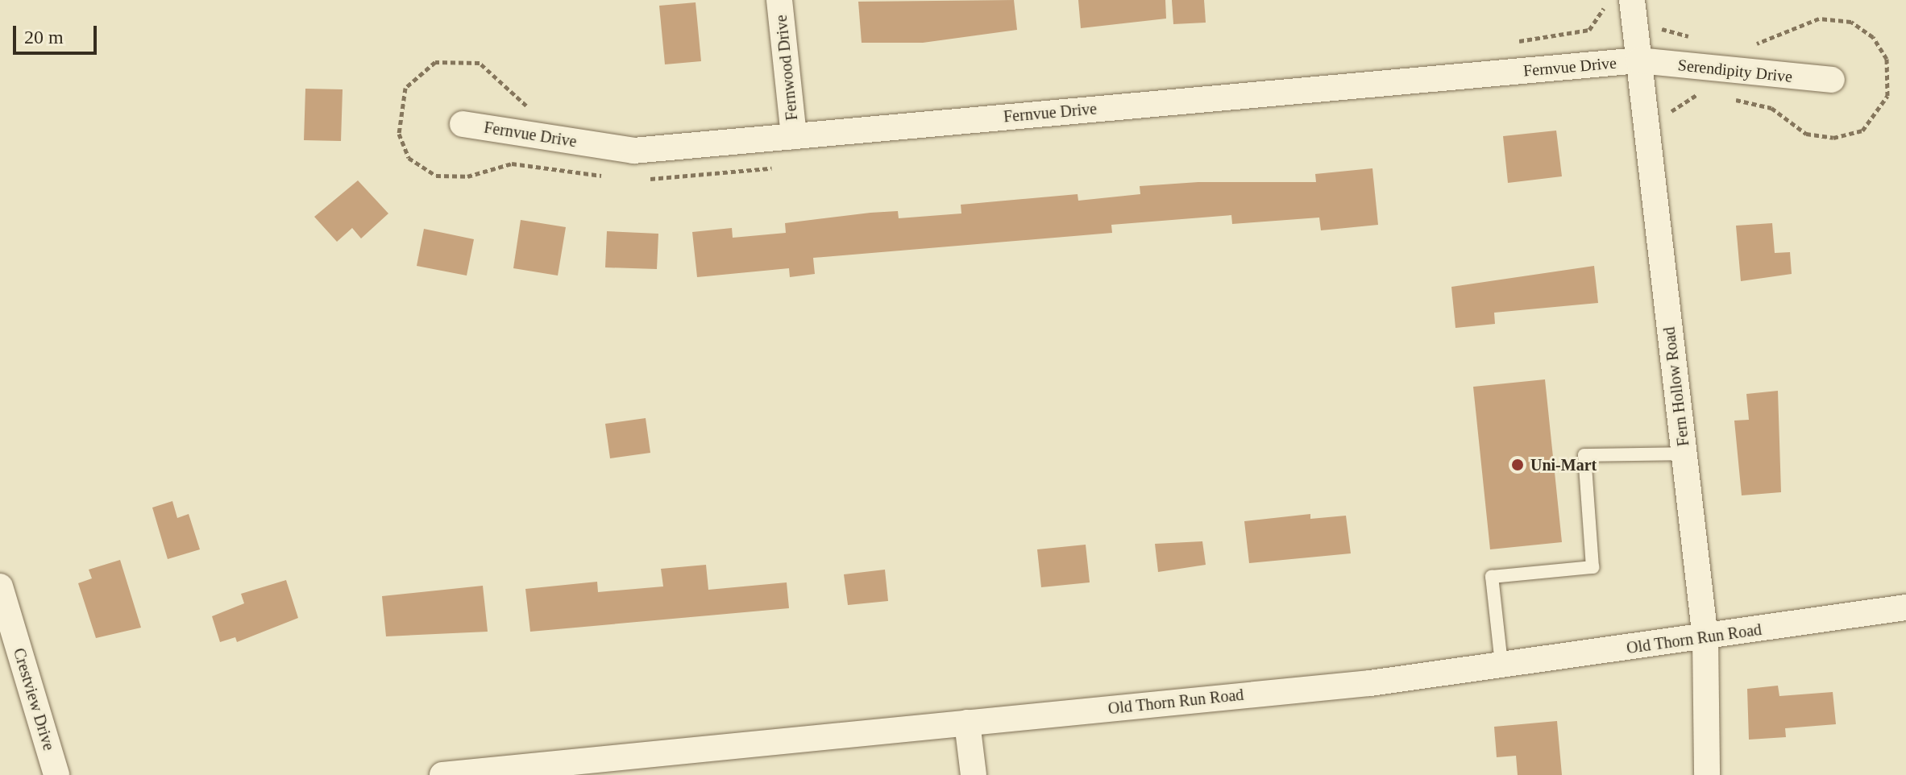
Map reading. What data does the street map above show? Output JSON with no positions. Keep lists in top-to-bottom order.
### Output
{
  "streets": {
    "street": [
      "Fernvue Drive",
      "Fernwood Drive",
      "Serendipity Drive",
      "Fern Hollow Road",
      "Old Thorn Run Road",
      "Crestview Drive"
    ]
  },
  "crossings": [
    ["Fernvue Drive", "Fernwood Drive"],
    ["Fernvue Drive", "Serendipity Drive"],
    ["Fernvue Drive", "Fern Hollow Road"],
    ["Serendipity Drive", "Fern Hollow Road"],
    ["Fern Hollow Road", "Old Thorn Run Road"]
  ],
  "places": ["Uni-Mart"],
  "scale_bar": "20 m"
}
